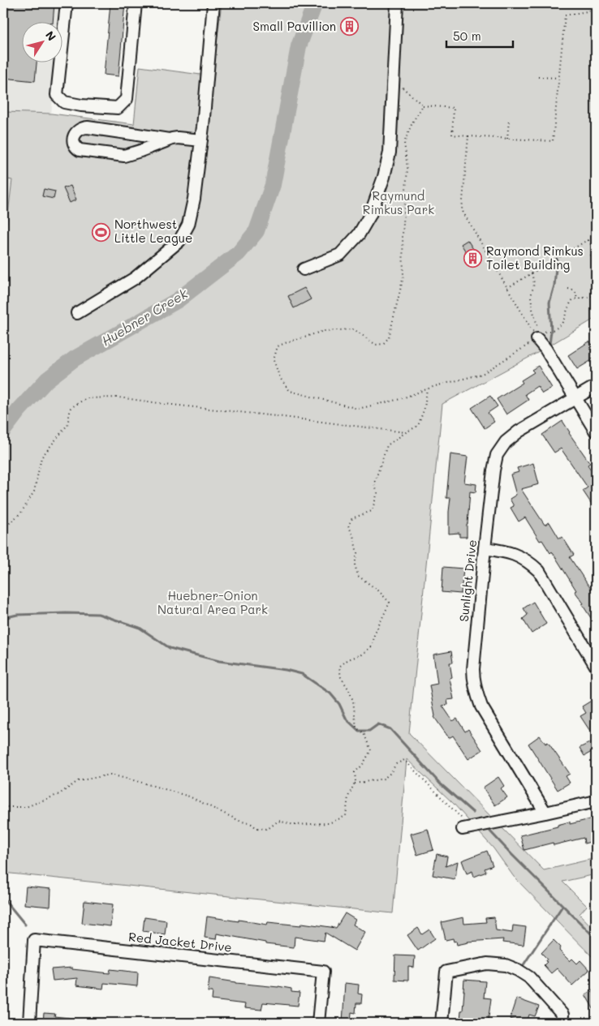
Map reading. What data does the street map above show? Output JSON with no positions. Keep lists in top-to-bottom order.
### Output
{
  "streets": {
    "street": ["Sunlight Drive", "Red Jacket Drive"]
  },
  "water": ["Huebner Creek"],
  "parks": ["Raymund Rimkus Park", "Huebner-Onion Natural Area Park"],
  "places": {
    "building": ["Small Pavillion", "Raymond Rimkus Toilet Building"],
    "sports": ["Northwest Little League"]
  },
  "scale_bar": "50 m",
  "north": "top right"
}
